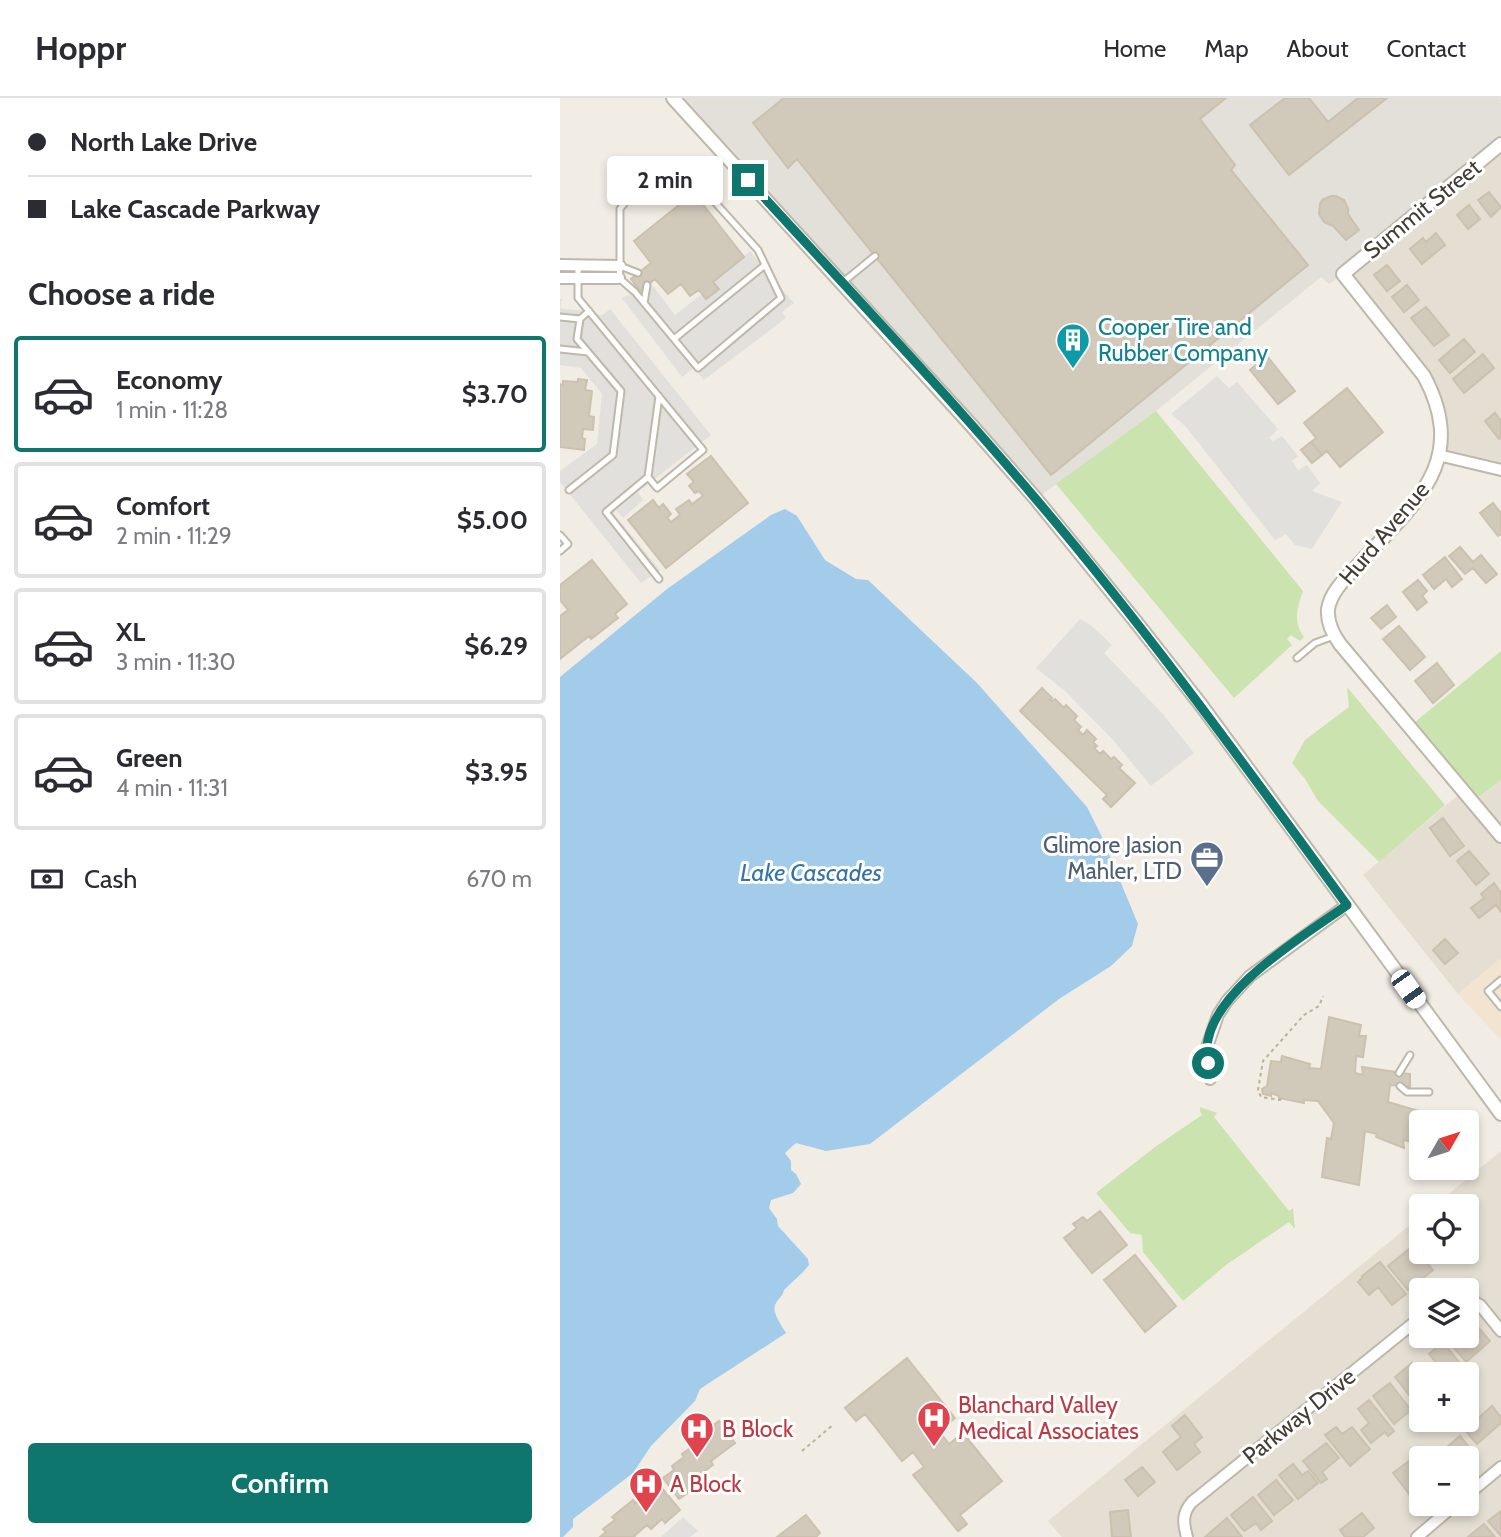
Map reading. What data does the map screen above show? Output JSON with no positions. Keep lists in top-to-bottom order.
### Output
{
  "streets": {
    "street": ["Summit Street", "Hurd Avenue", "Parkway Drive"]
  },
  "crossings": [
    ["Summit Street", "Hurd Avenue"]
  ],
  "water": ["Lake Cascades"],
  "places": {
    "building": ["Cooper Tire and Rubber Company"],
    "office": ["Glimore Jasion Mahler, LTD"],
    "hospital": ["Blanchard Valley Medical Associates", "B Block", "A Block"]
  },
  "north": "top right",
  "page": {
    "header": "Hoppr",
    "nav": [
      "Home",
      "Map",
      "About",
      "Contact"
    ],
    "banner": ["North Lake Drive", "Lake Cascade Parkway"],
    "bubble": "2 min",
    "heading": "Choose a ride",
    "list": [
      {
        "name": "Economy",
        "note": "1 min · 11:28",
        "value": "$3.70"
      },
      {
        "name": "Comfort",
        "note": "2 min · 11:29",
        "value": "$5.00"
      },
      {
        "name": "XL",
        "note": "3 min · 11:30",
        "value": "$6.29"
      },
      {
        "name": "Green",
        "note": "4 min · 11:31",
        "value": "$3.95"
      }
    ],
    "pay": ["Cash", "670 m"],
    "map_buttons": ["+", "−"],
    "buttons": "Confirm"
  }
}
